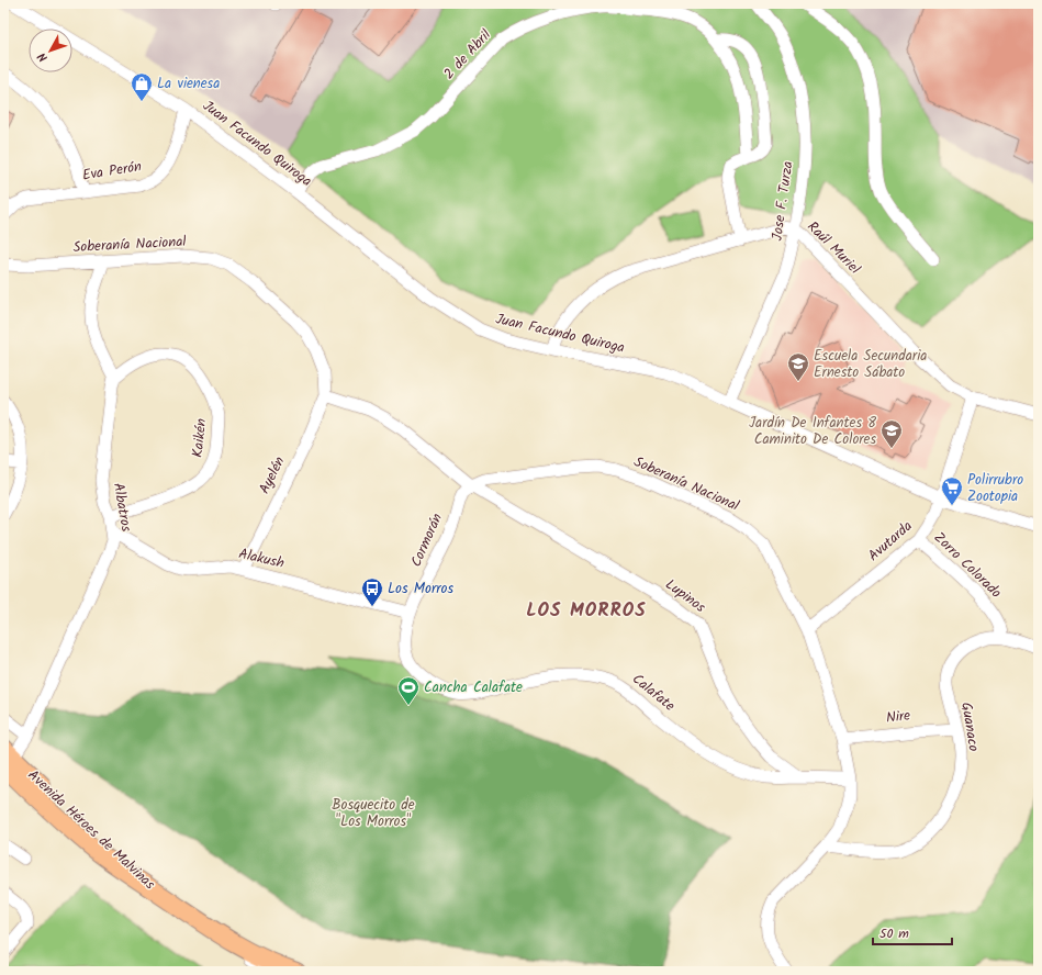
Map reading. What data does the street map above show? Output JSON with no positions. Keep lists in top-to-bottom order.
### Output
{
  "streets": {
    "highway": ["Avenida Héroes de Malvinas"],
    "street": [
      "2 de Abril",
      "Juan Facundo Quiroga",
      "Eva Perón",
      "Jose F. Turza",
      "Soberanía Nacional",
      "Raúl Muriel",
      "Kaikén",
      "Ayelén",
      "Albatros",
      "Cormorán",
      "Avutarda",
      "Alakush",
      "Zorro Colorado",
      "Lupinos",
      "Calafate",
      "Nire",
      "Guanaco"
    ]
  },
  "crossings": [
    ["2 de Abril", "Juan Facundo Quiroga"],
    ["Juan Facundo Quiroga", "Eva Perón"],
    ["Juan Facundo Quiroga", "Jose F. Turza"],
    ["Juan Facundo Quiroga", "Raúl Muriel"],
    ["Juan Facundo Quiroga", "Avutarda"],
    ["Jose F. Turza", "Raúl Muriel"],
    ["Soberanía Nacional", "Ayelén"],
    ["Soberanía Nacional", "Cormorán"],
    ["Soberanía Nacional", "Avutarda"],
    ["Soberanía Nacional", "Lupinos"],
    ["Soberanía Nacional", "Nire"],
    ["Soberanía Nacional", "Guanaco"],
    ["Raúl Muriel", "Avutarda"],
    ["Kaikén", "Albatros"],
    ["Ayelén", "Alakush"],
    ["Albatros", "Alakush"],
    ["Albatros", "Avenida Héroes de Malvinas"],
    ["Cormorán", "Alakush"],
    ["Cormorán", "Lupinos"],
    ["Cormorán", "Calafate"],
    ["Avutarda", "Zorro Colorado"],
    ["Zorro Colorado", "Guanaco"],
    ["Lupinos", "Calafate"],
    ["Nire", "Guanaco"]
  ],
  "districts": ["LOS MORROS"],
  "parks": ["Bosquecito de \"Los Morros\""],
  "places": {
    "shop": ["La vienesa"],
    "school or university": ["Escuela Secundaria Ernesto Sábato", "Jardín De Infantes 8 Caminito De Colores"],
    "supermarket": ["Polirrubro Zootopia"],
    "bus stop": ["Los Morros"],
    "sports": ["Cancha Calafate"]
  },
  "scale_bar": "50 m",
  "north": "bottom left"
}
